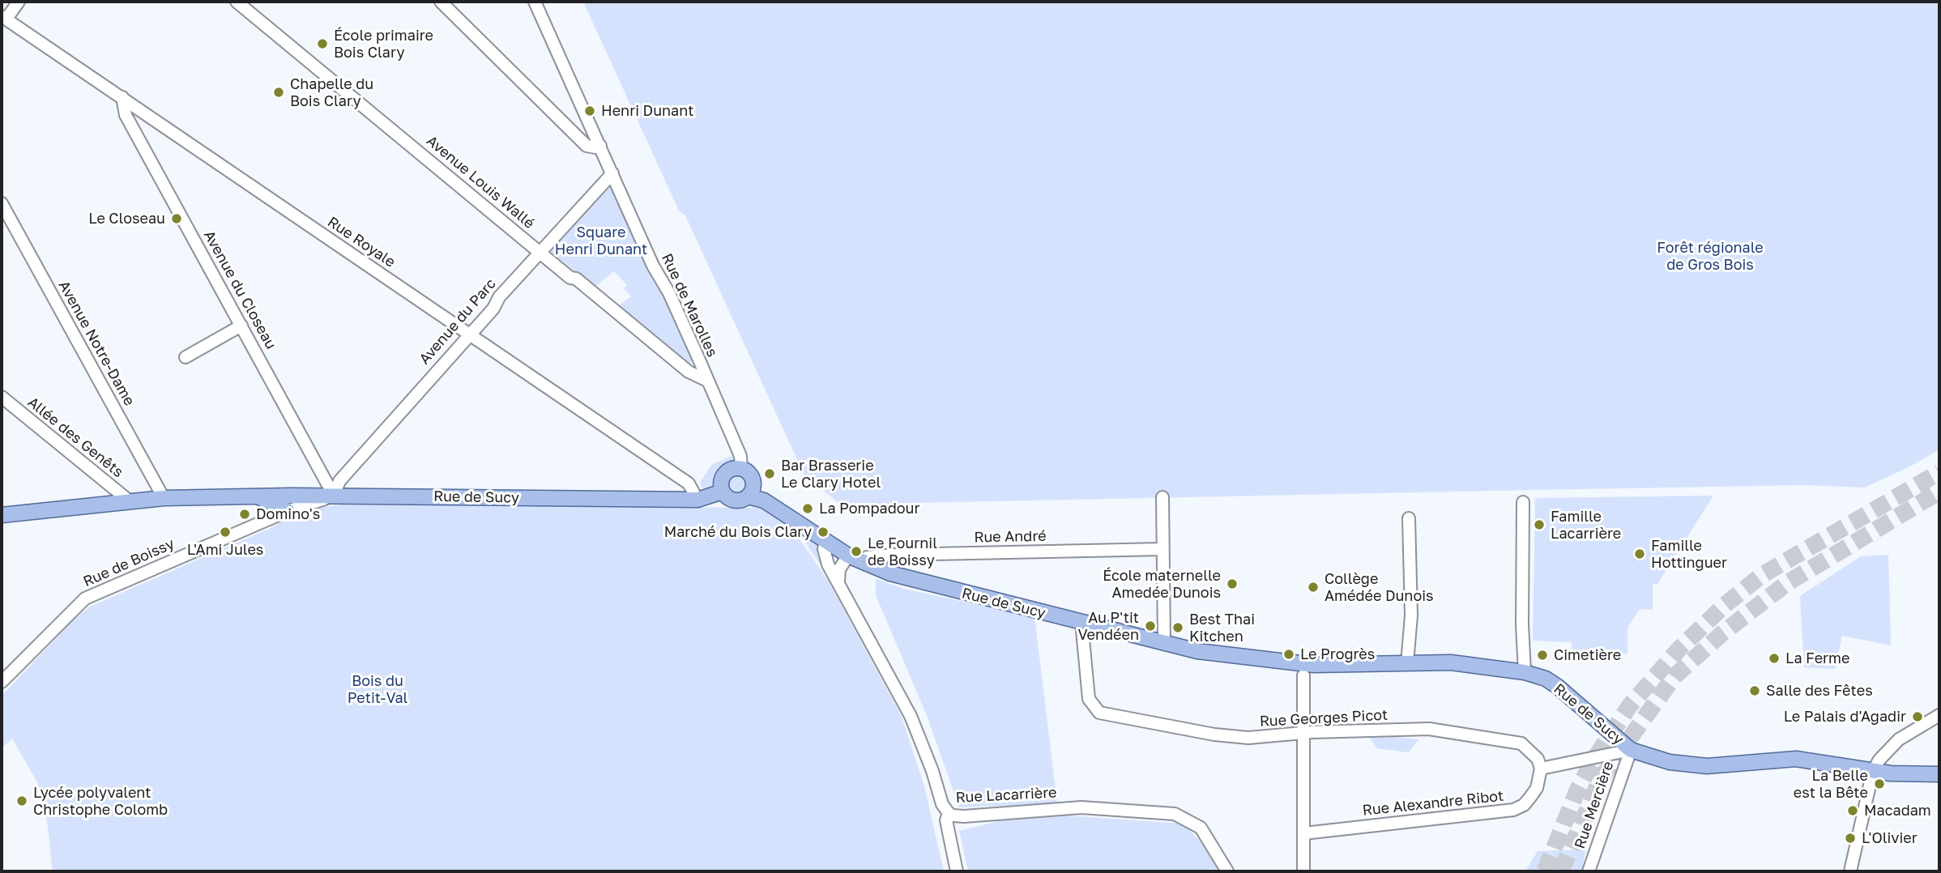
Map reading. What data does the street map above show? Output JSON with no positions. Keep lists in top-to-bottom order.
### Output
{
  "streets": {
    "main road": ["Rue de Sucy"],
    "street": [
      "Avenue Louis Wallé",
      "Rue Royale",
      "Avenue du Closeau",
      "Rue de Marolles",
      "Avenue du Parc",
      "Avenue Notre-Dame",
      "Allée des Genêts",
      "Rue André",
      "Rue de Boissy",
      "Rue Georges Picot",
      "Rue Lacarrière",
      "Rue Alexandre Ribot",
      "Rue Mercière"
    ]
  },
  "crossings": [
    ["Avenue Louis Wallé", "Rue de Marolles"],
    ["Avenue Louis Wallé", "Avenue du Parc"],
    ["Rue Royale", "Avenue du Closeau"],
    ["Rue Royale", "Avenue du Parc"],
    ["Rue Royale", "Rue de Sucy"],
    ["Avenue du Closeau", "Avenue du Parc"],
    ["Avenue du Closeau", "Rue de Sucy"],
    ["Avenue du Closeau", "Rue de Boissy"],
    ["Rue de Marolles", "Avenue du Parc"],
    ["Rue de Marolles", "Rue de Sucy"],
    ["Avenue du Parc", "Rue de Sucy"],
    ["Avenue du Parc", "Rue de Boissy"],
    ["Avenue Notre-Dame", "Rue de Sucy"],
    ["Allée des Genêts", "Rue de Sucy"],
    ["Rue de Sucy", "Rue André"],
    ["Rue de Sucy", "Rue de Boissy"],
    ["Rue de Sucy", "Rue Georges Picot"],
    ["Rue de Sucy", "Rue Lacarrière"],
    ["Rue de Sucy", "Rue Mercière"],
    ["Rue Georges Picot", "Rue Alexandre Ribot"]
  ],
  "parks": ["Square Henri Dunant", "Forêt régionale de Gros Bois", "Bois du Petit-Val"],
  "places": [
    "École primaire Bois Clary",
    "Chapelle du Bois Clary",
    "Henri Dunant",
    "Le Closeau",
    "Bar Brasserie Le Clary Hotel",
    "La Pompadour",
    "Domino's",
    "Famille Lacarrière",
    "L'Ami Jules",
    "Marché du Bois Clary",
    "Le Fournil de Boissy",
    "Famille Hottinguer",
    "École maternelle Amedée Dunois",
    "Collège Amédée Dunois",
    "Au P'tit Vendéen",
    "Best Thai Kitchen",
    "Le Progrès",
    "Cimetière",
    "La Ferme",
    "Salle des Fêtes",
    "Le Palais d'Agadir",
    "La Belle est la Bête",
    "Lycée polyvalent Christophe Colomb",
    "Macadam",
    "L'Olivier"
  ]
}
